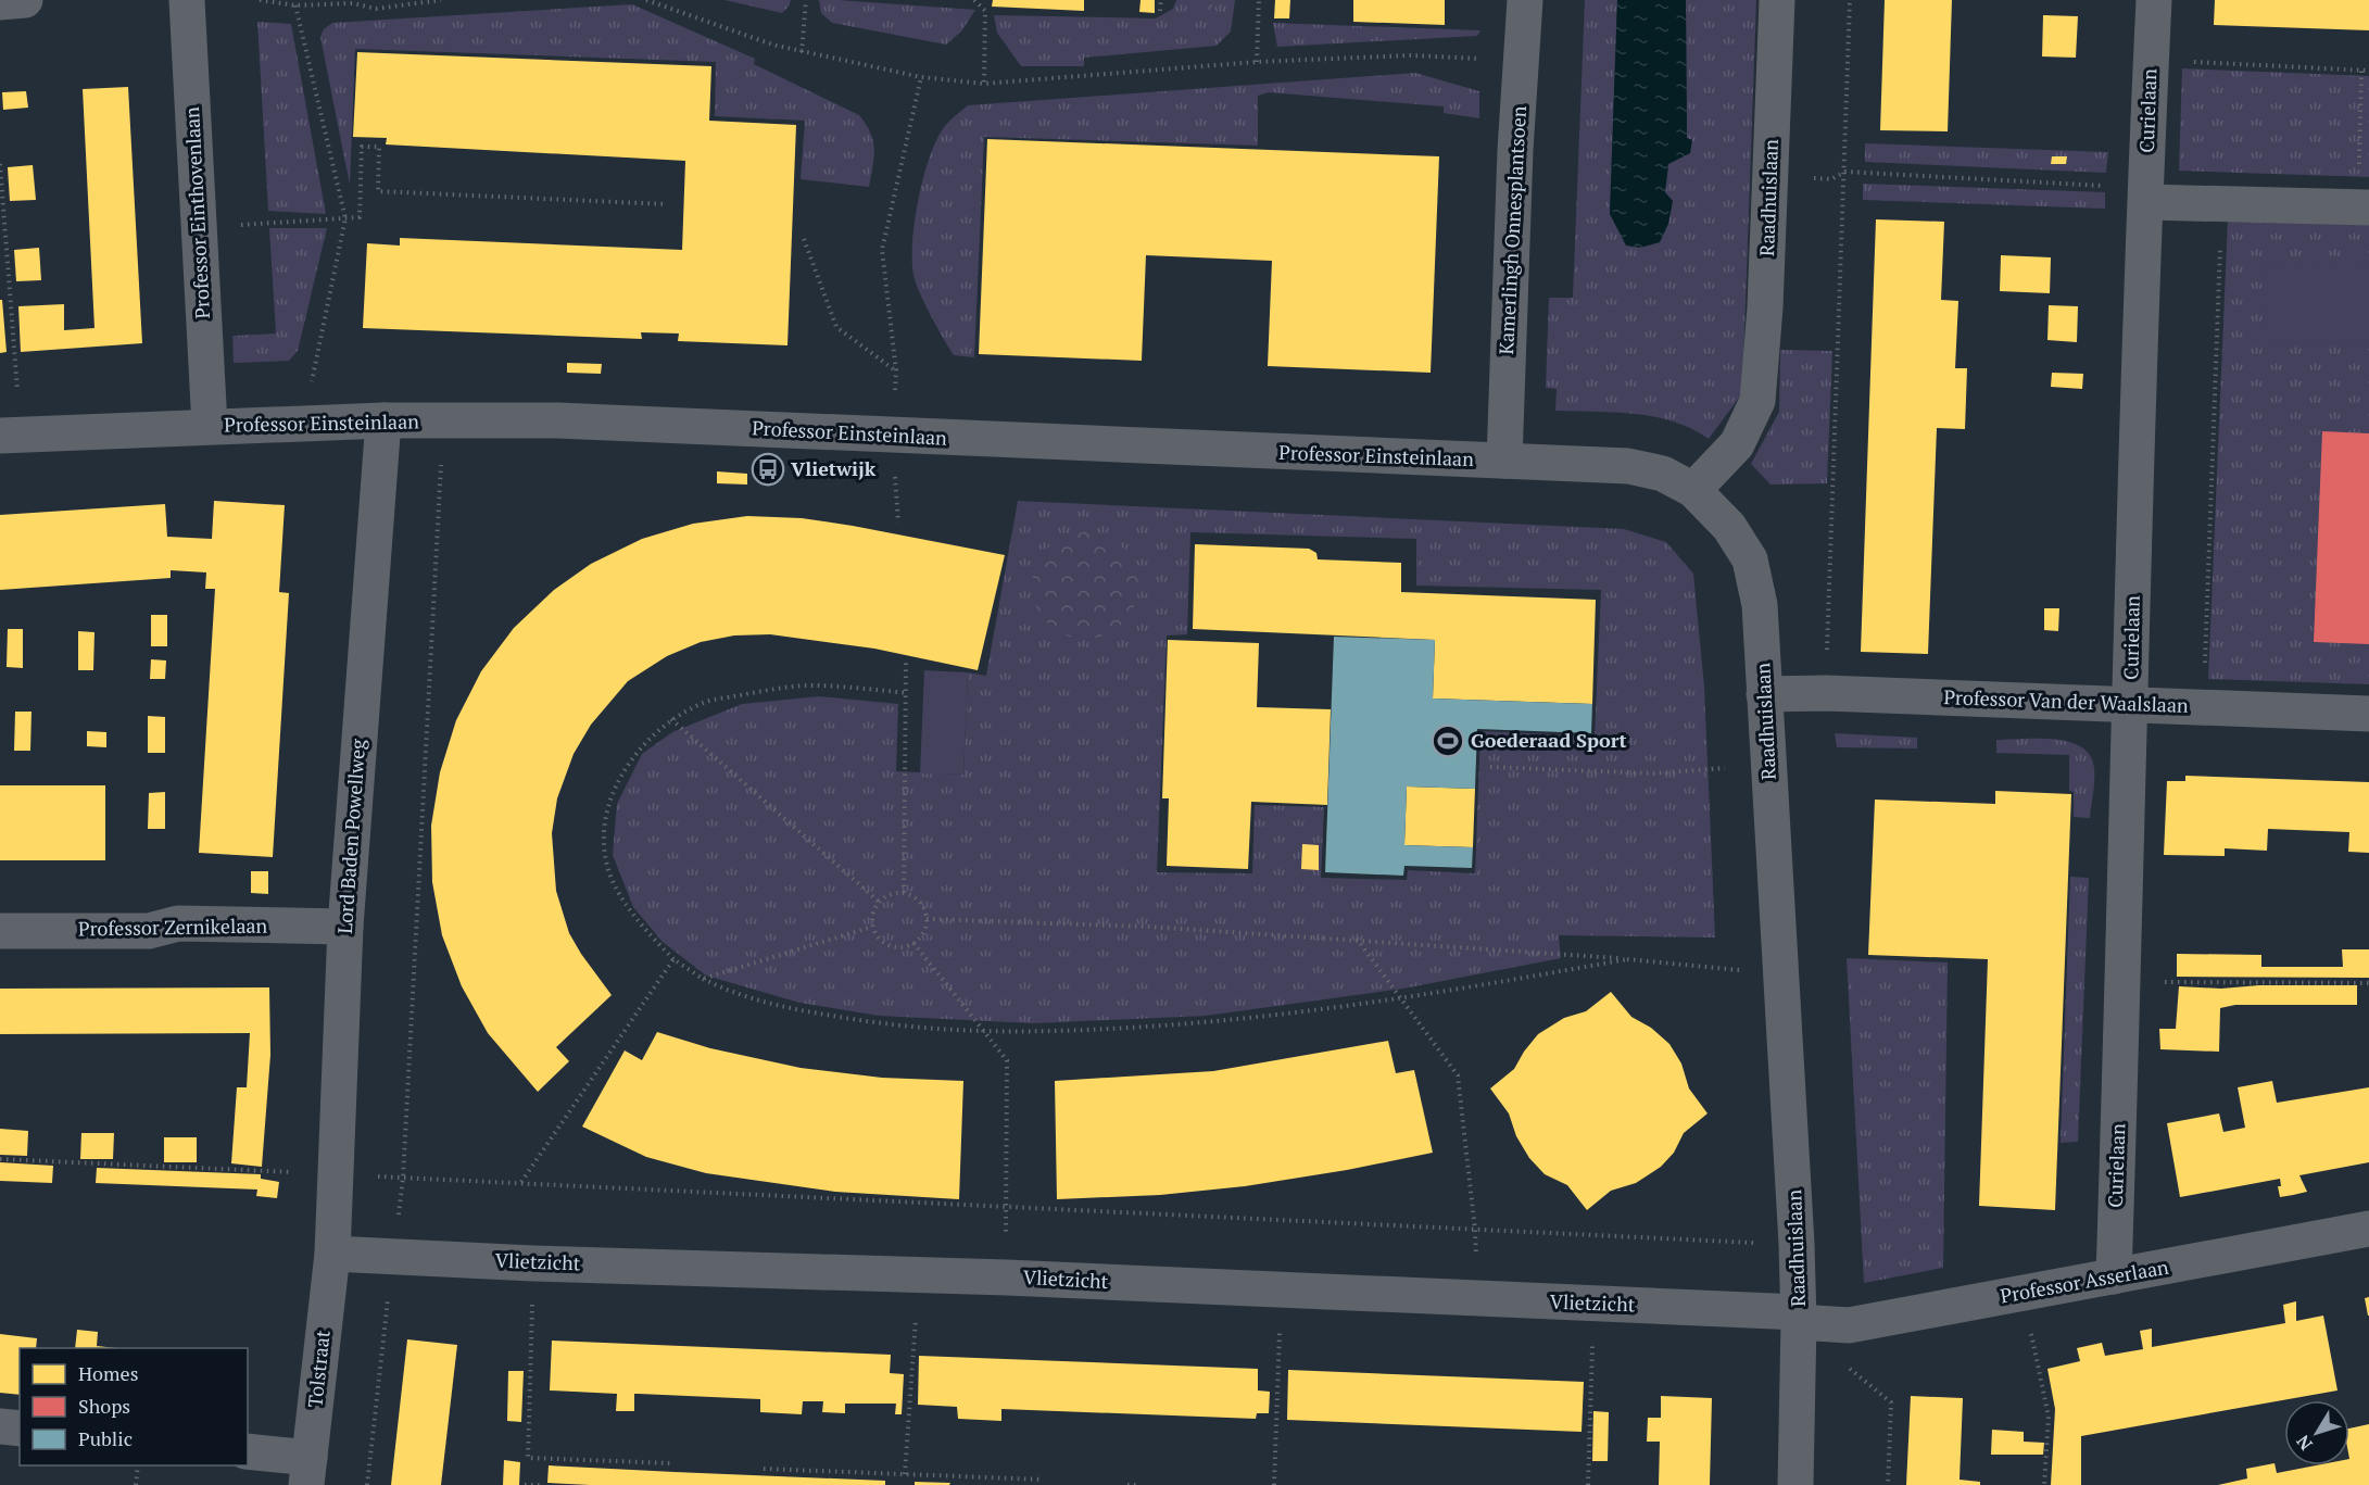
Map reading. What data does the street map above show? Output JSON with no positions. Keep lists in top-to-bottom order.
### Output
{
  "streets": {
    "street": [
      "Curielaan",
      "Raadhuislaan",
      "Professor Einthovenlaan",
      "Kamerlingh Onnesplantsoen",
      "Professor Einsteinlaan",
      "Professor Van der Waalslaan",
      "Lord Baden Powellweg",
      "Professor Zernikelaan",
      "Vlietzicht",
      "Professor Asserlaan",
      "Tolstraat"
    ]
  },
  "crossings": [
    ["Curielaan", "Professor Van der Waalslaan"],
    ["Curielaan", "Professor Asserlaan"],
    ["Raadhuislaan", "Professor Einsteinlaan"],
    ["Raadhuislaan", "Professor Van der Waalslaan"],
    ["Raadhuislaan", "Vlietzicht"],
    ["Raadhuislaan", "Professor Asserlaan"],
    ["Professor Einthovenlaan", "Professor Einsteinlaan"],
    ["Kamerlingh Onnesplantsoen", "Professor Einsteinlaan"],
    ["Professor Einsteinlaan", "Lord Baden Powellweg"],
    ["Lord Baden Powellweg", "Professor Zernikelaan"],
    ["Lord Baden Powellweg", "Vlietzicht"],
    ["Lord Baden Powellweg", "Tolstraat"],
    ["Vlietzicht", "Professor Asserlaan"],
    ["Vlietzicht", "Tolstraat"]
  ],
  "places": {
    "bus stop": ["Vlietwijk"],
    "sports": ["Goederaad Sport"]
  },
  "legend": ["Homes", "Shops", "Public"],
  "north": "bottom left"
}
